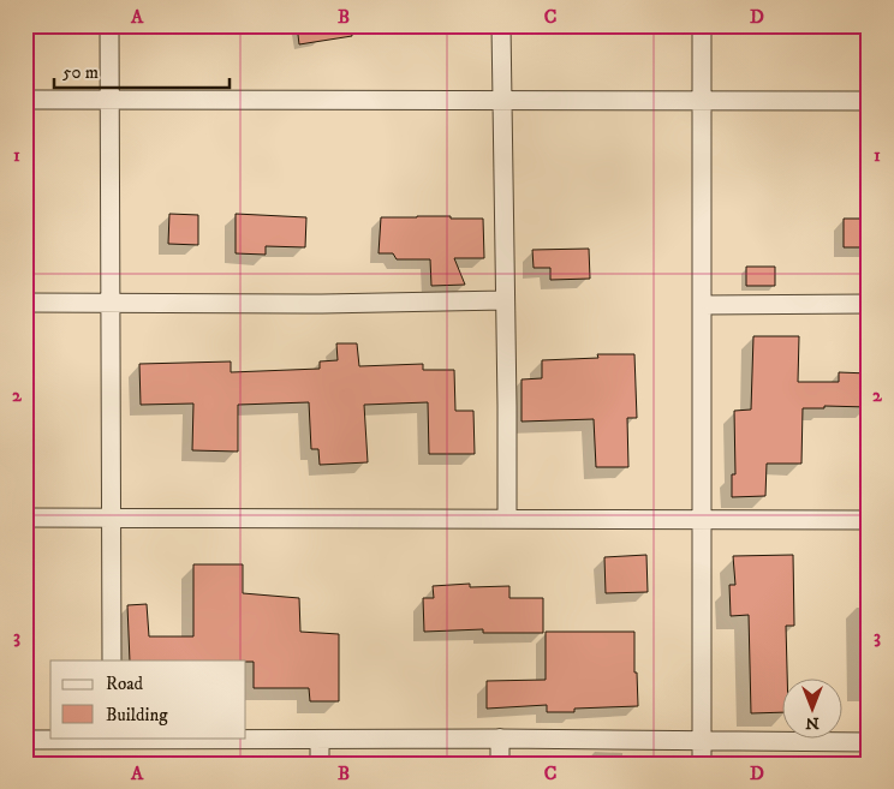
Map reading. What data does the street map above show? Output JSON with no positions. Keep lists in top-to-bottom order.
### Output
{
  "legend": ["Road", "Building"],
  "scale_bar": "50 m",
  "north": "bottom",
  "grid": {
    "columns": [
      "A",
      "B",
      "C",
      "D"
    ],
    "rows": ["1", "2", "3"]
  }
}
